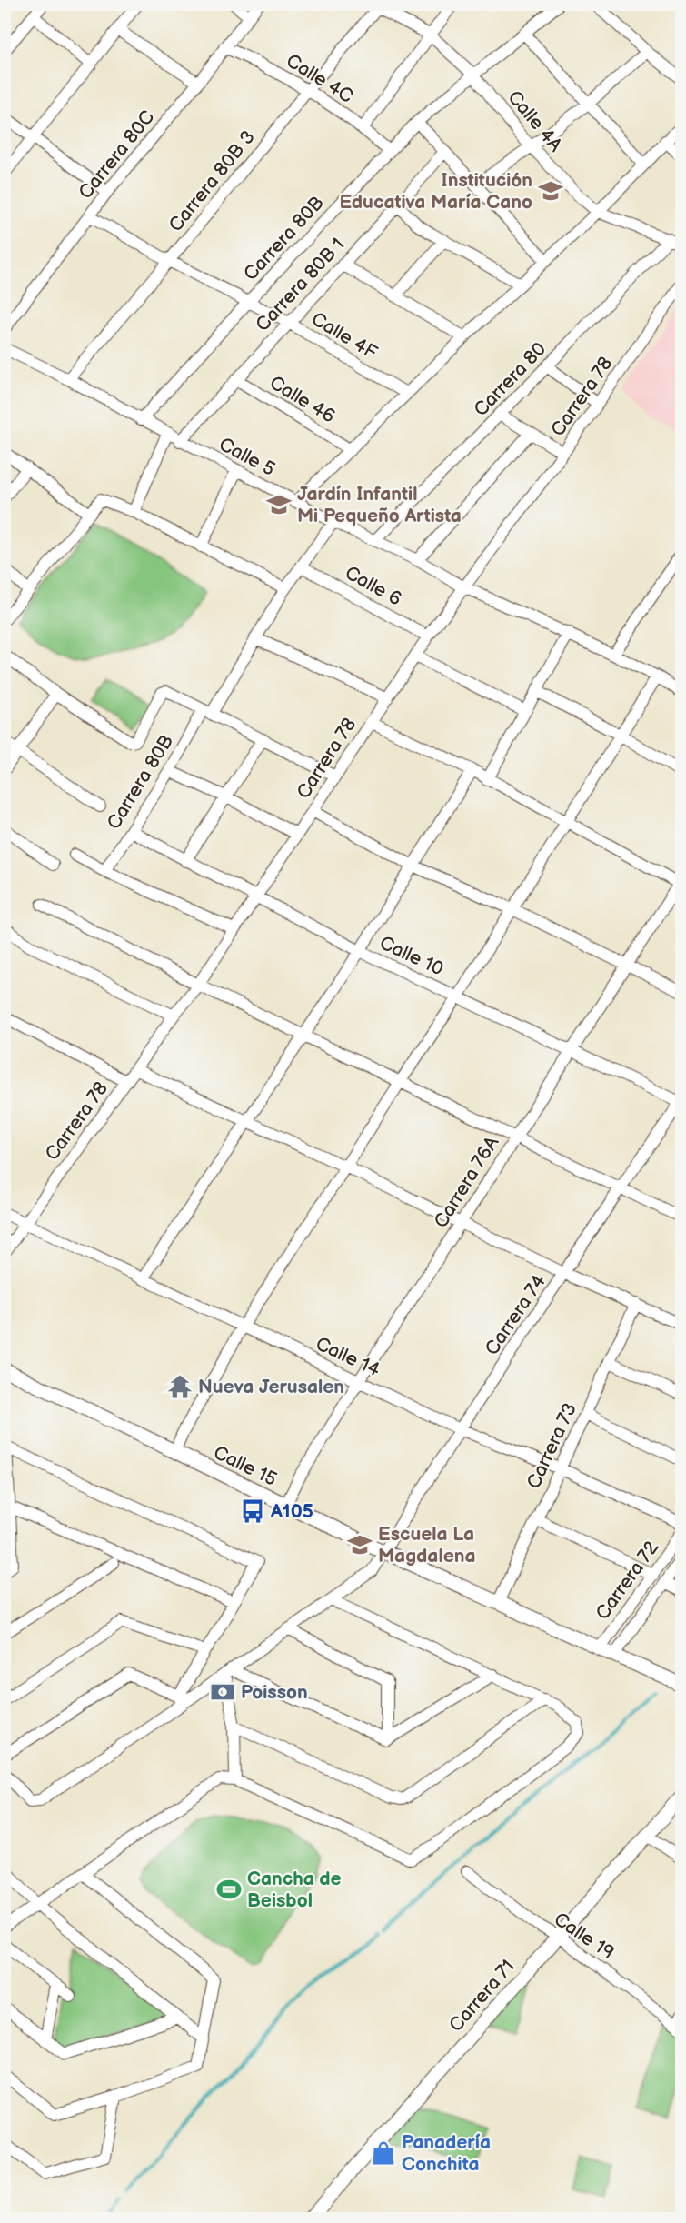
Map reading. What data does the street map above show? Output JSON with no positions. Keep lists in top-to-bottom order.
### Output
{
  "streets": {
    "street": [
      "Calle 4C",
      "Calle 4A",
      "Carrera 80C",
      "Carrera 80B 3",
      "Carrera 80B",
      "Carrera 80B 1",
      "Calle 4F",
      "Carrera 80",
      "Carrera 78",
      "Calle 46",
      "Calle 5",
      "Calle 6",
      "Calle 10",
      "Carrera 76A",
      "Carrera 74",
      "Calle 14",
      "Carrera 73",
      "Calle 15",
      "Carrera 72",
      "Calle 19",
      "Carrera 71"
    ]
  },
  "crossings": [
    ["Calle 4C", "Carrera 80C"],
    ["Calle 4C", "Carrera 80B 3"],
    ["Calle 4C", "Carrera 80B"],
    ["Calle 4A", "Carrera 80B 3"],
    ["Calle 4A", "Carrera 80B"],
    ["Calle 4A", "Carrera 80"],
    ["Carrera 80C", "Calle 4F"],
    ["Carrera 80B 3", "Calle 4F"],
    ["Carrera 80B 3", "Calle 5"],
    ["Carrera 80B", "Calle 4F"],
    ["Carrera 80B", "Calle 5"],
    ["Carrera 80B", "Calle 6"],
    ["Carrera 80B", "Calle 10"],
    ["Carrera 80B 1", "Calle 4F"],
    ["Carrera 80B 1", "Calle 46"],
    ["Carrera 80B 1", "Calle 5"],
    ["Carrera 80", "Calle 5"],
    ["Carrera 78", "Calle 5"],
    ["Carrera 78", "Calle 6"],
    ["Carrera 78", "Calle 10"],
    ["Carrera 78", "Calle 14"],
    ["Calle 10", "Carrera 76A"],
    ["Calle 10", "Carrera 74"],
    ["Carrera 76A", "Calle 14"],
    ["Carrera 76A", "Calle 15"],
    ["Carrera 74", "Calle 14"],
    ["Carrera 74", "Calle 15"],
    ["Calle 14", "Carrera 73"],
    ["Carrera 73", "Calle 15"],
    ["Calle 15", "Carrera 72"],
    ["Calle 19", "Carrera 71"]
  ],
  "places": {
    "school or university": ["Institución Educativa María Cano", "Jardín Infantil Mi Pequeño Artista", "Escuela La Magdalena"],
    "temple": ["Nueva Jerusalen"],
    "bus stop": ["A105"],
    "bank": ["Poisson"],
    "sports": ["Cancha de Beisbol"],
    "shop": ["Panadería Conchita"]
  }
}
